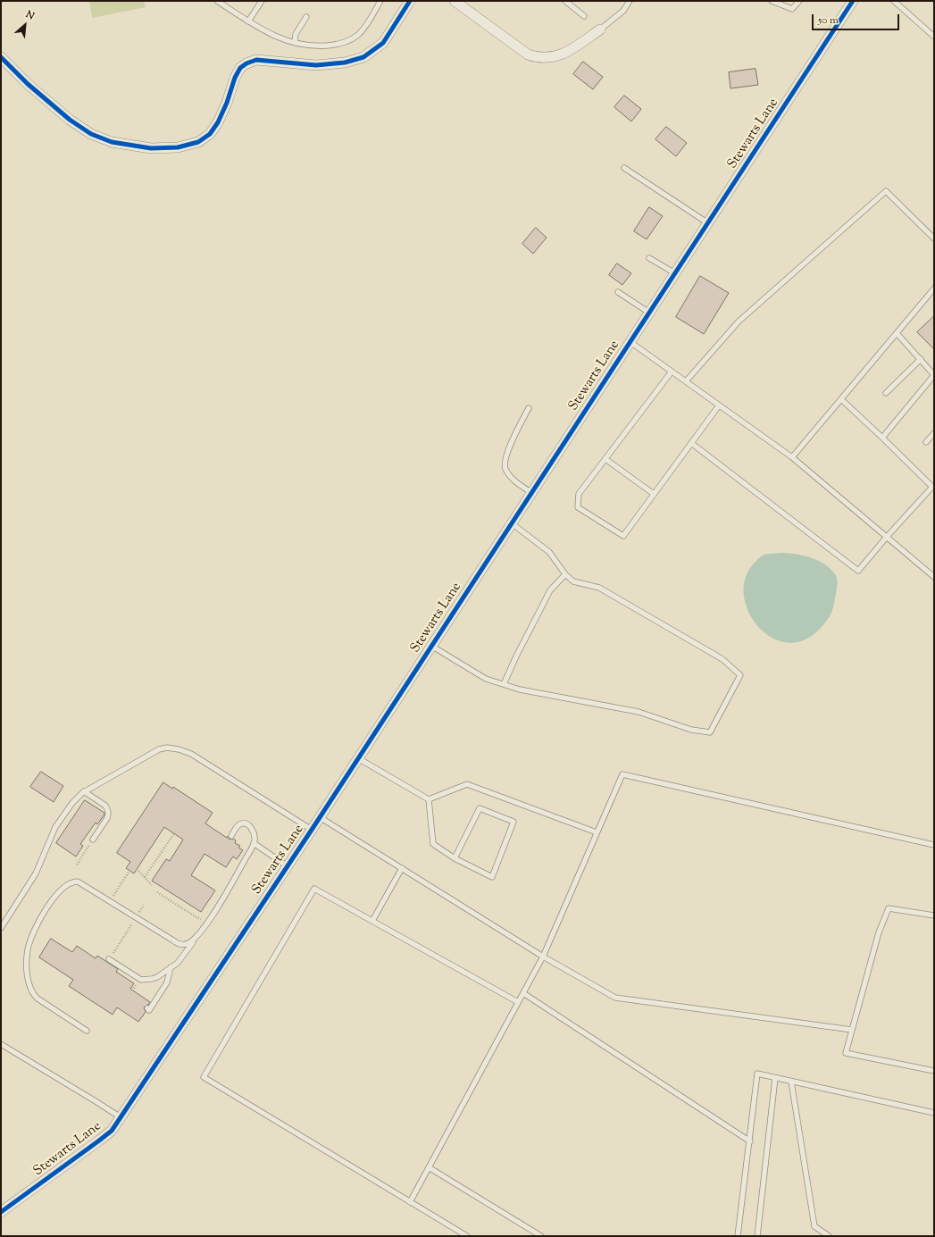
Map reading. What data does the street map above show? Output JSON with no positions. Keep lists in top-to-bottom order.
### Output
{
  "streets": {
    "street": ["Stewarts Lane"]
  },
  "scale_bar": "50 m",
  "north": "top right"
}
